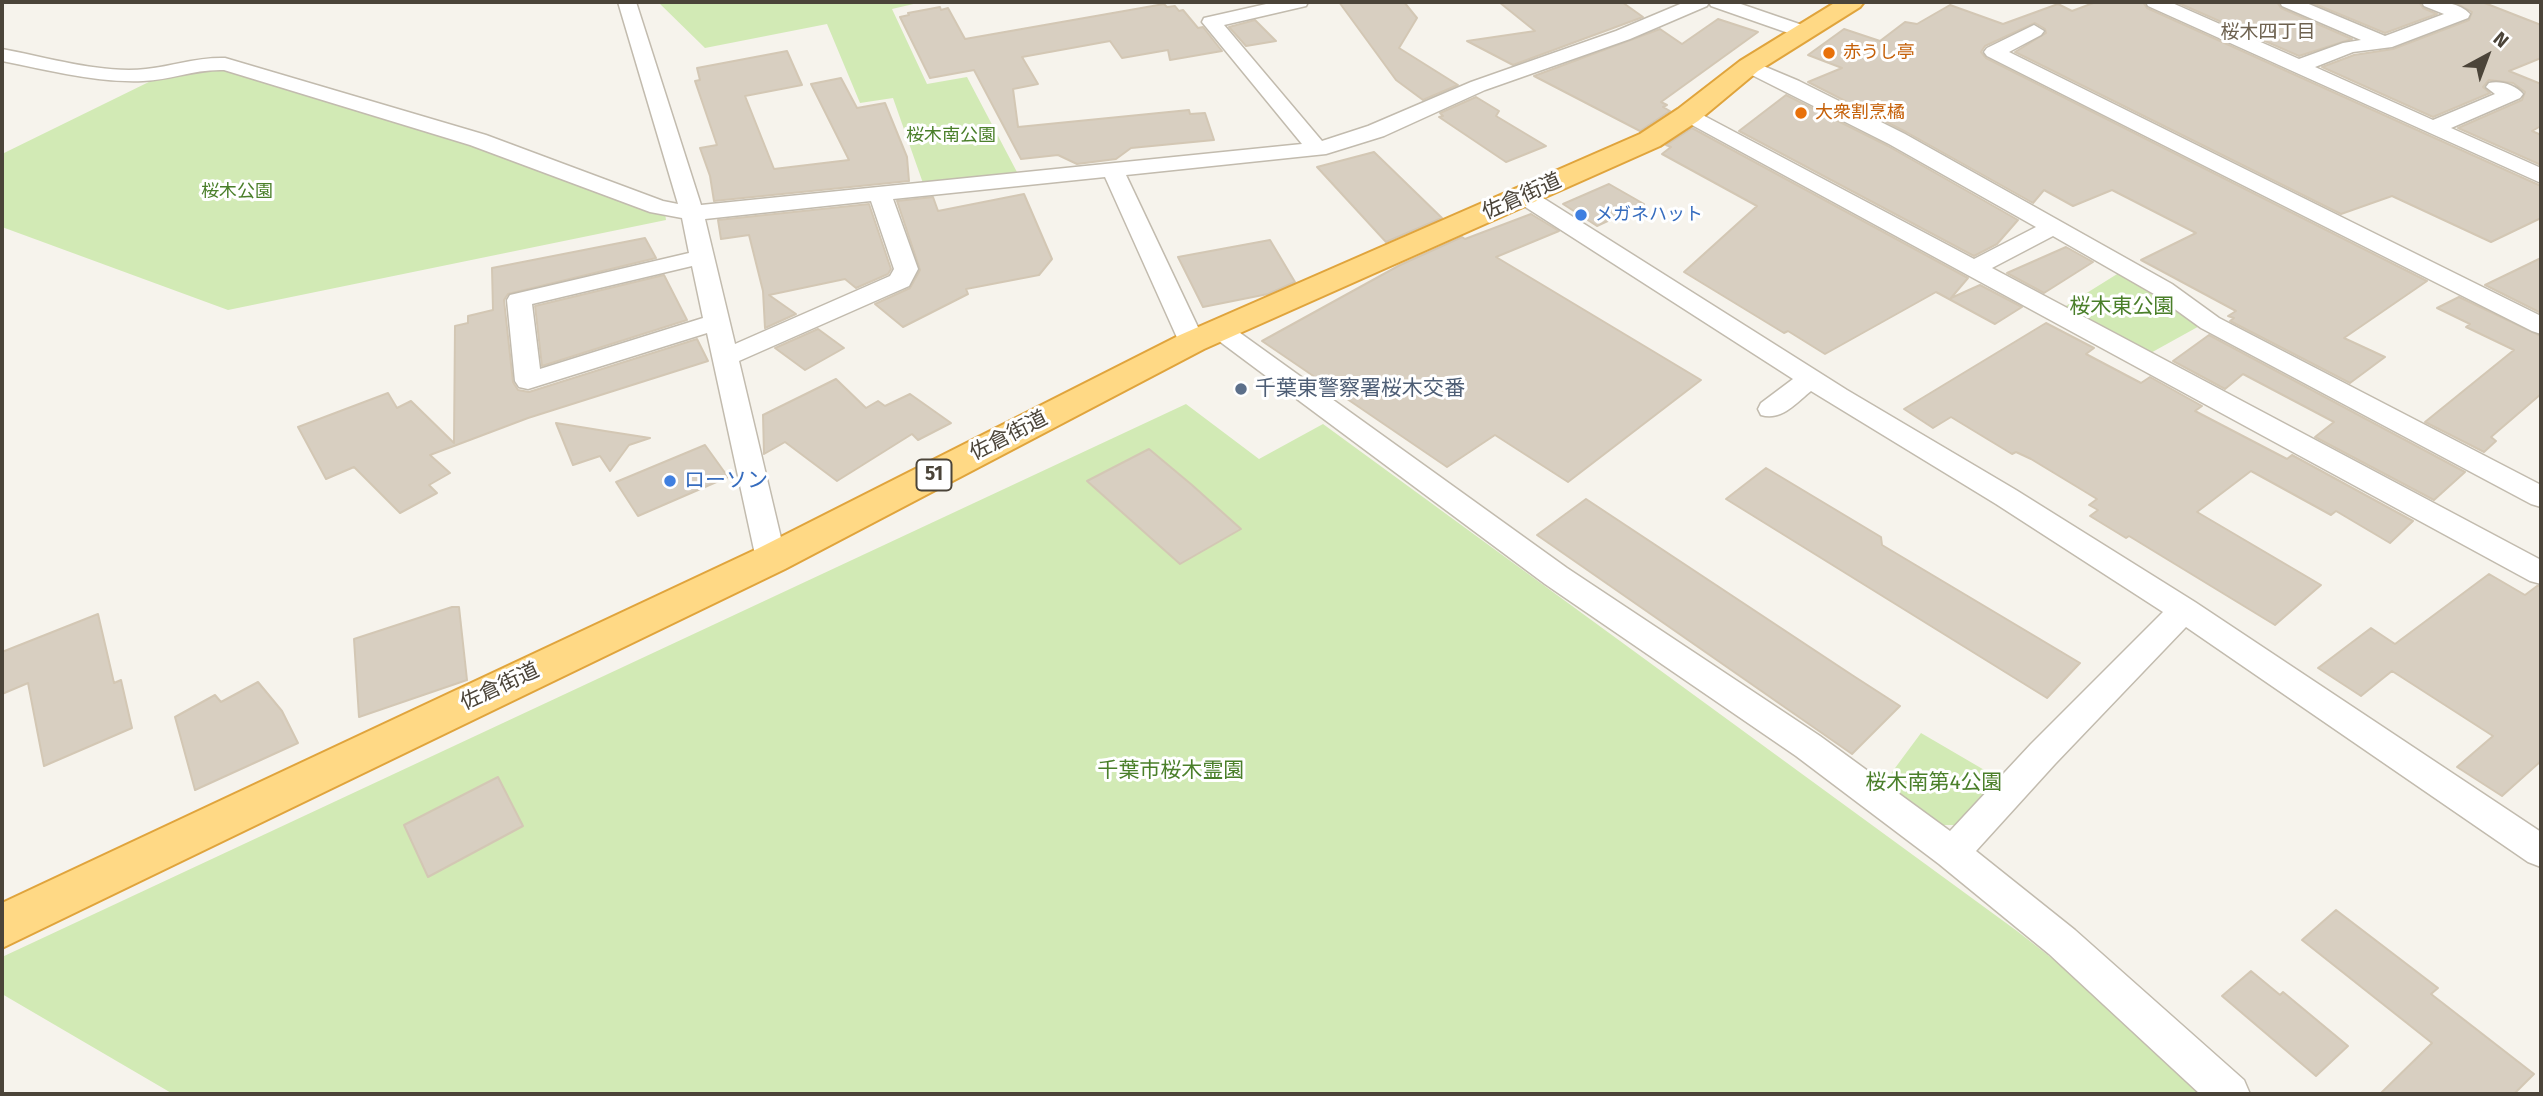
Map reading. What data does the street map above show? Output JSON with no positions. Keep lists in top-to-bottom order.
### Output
{
  "streets": {
    "highway": ["佐倉街道", "51"]
  },
  "districts": ["桜木四丁目"],
  "parks": [
    "桜木南公園",
    "桜木公園",
    "桜木東公園",
    "千葉市桜木霊園",
    "桜木南第4公園"
  ],
  "places": [
    "赤うし亭",
    "大衆割烹橘",
    "メガネハット",
    "千葉東警察署桜木交番",
    "ローソン"
  ],
  "north": "top right"
}
